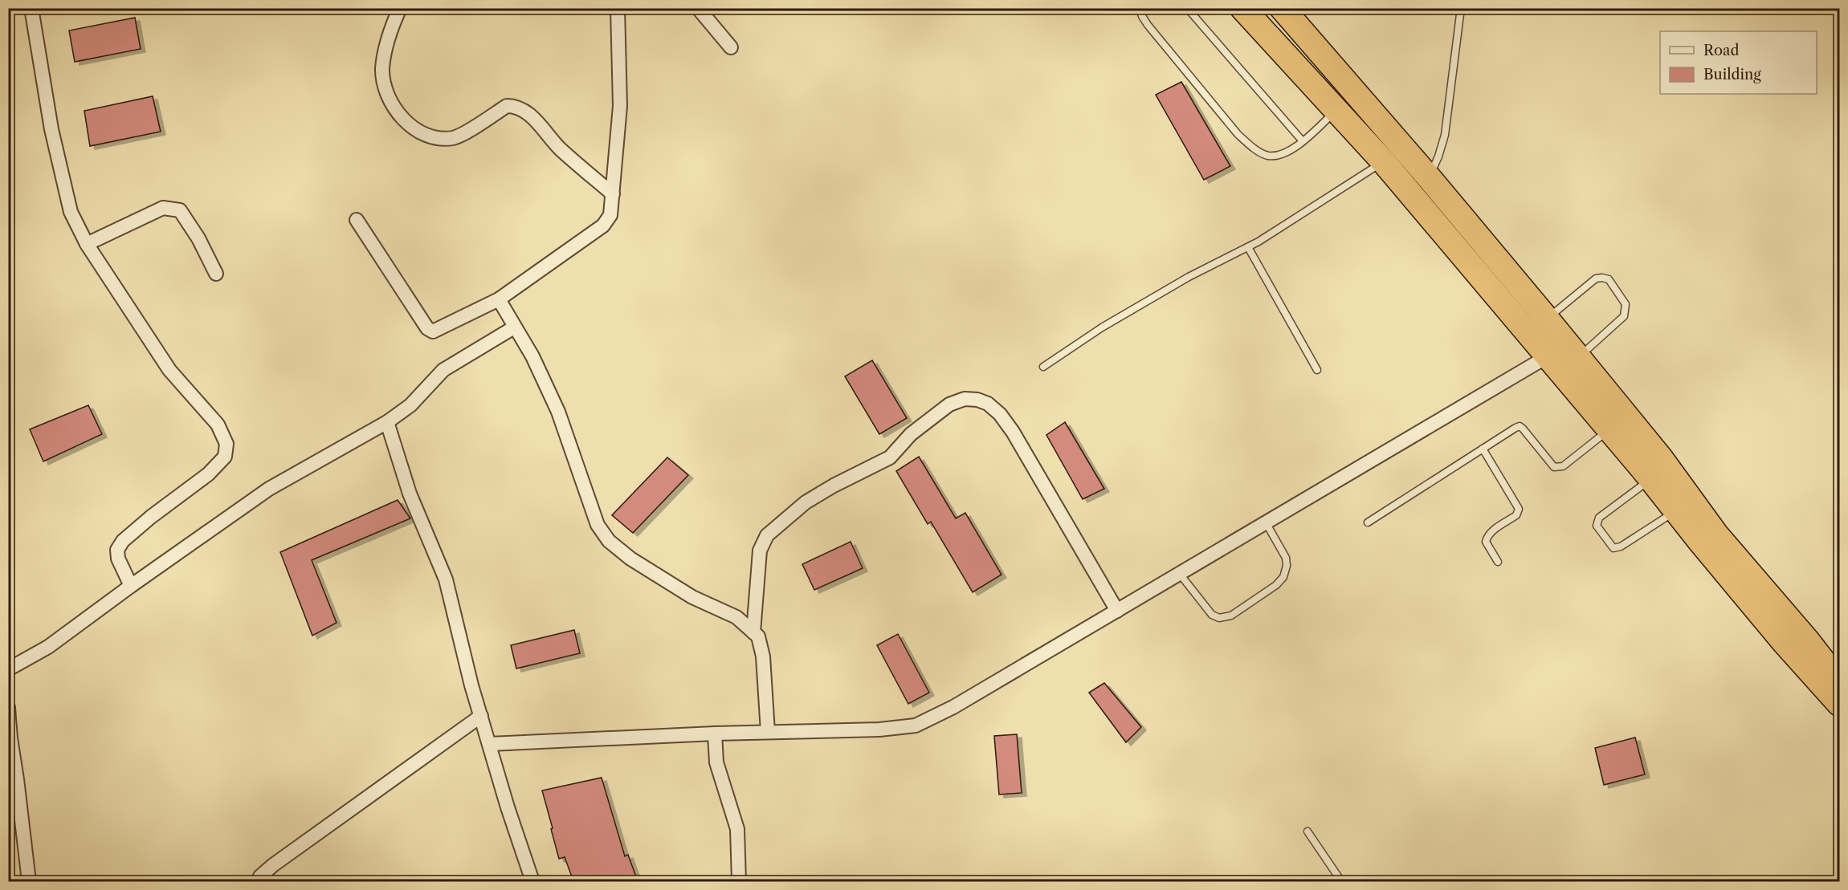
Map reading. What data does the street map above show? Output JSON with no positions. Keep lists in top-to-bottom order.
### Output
{
  "legend": ["Road", "Building"]
}
